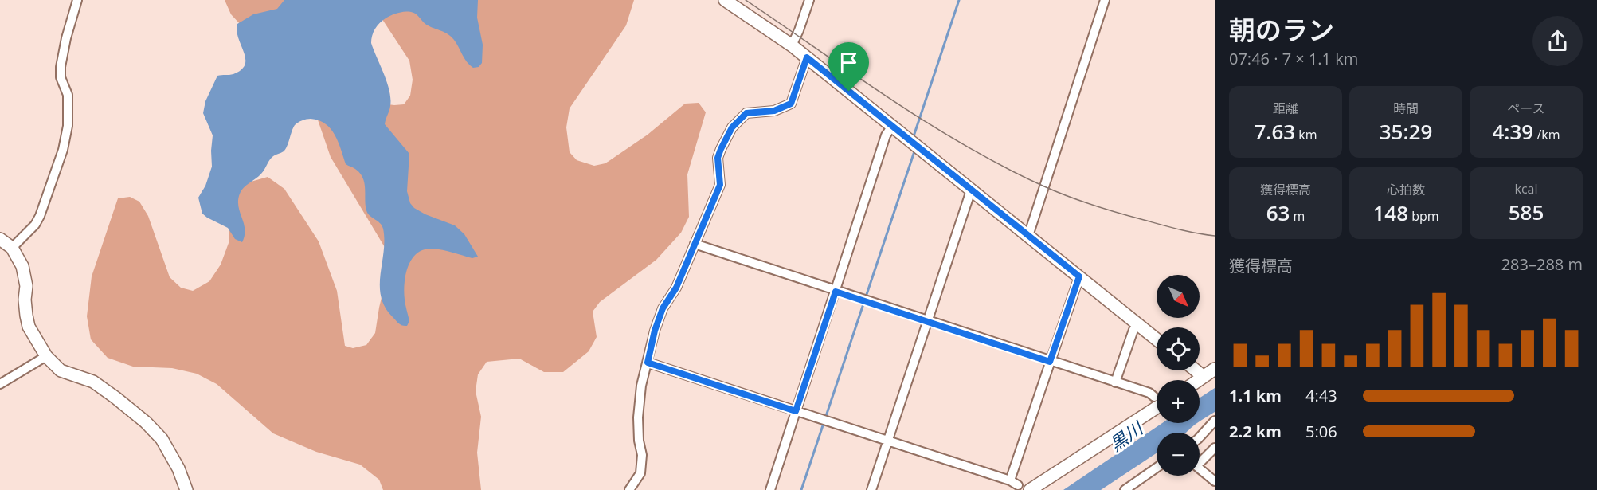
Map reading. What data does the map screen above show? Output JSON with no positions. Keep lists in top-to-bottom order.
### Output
{
  "water": ["黒川"],
  "north": "bottom right",
  "page": {
    "heading": ["朝のラン", "07:46 · 7 × 1.1 km"],
    "stats": [
      ["距離", "7.63 km"],
      ["時間", "35:29"],
      ["ペース", "4:39 /km"],
      ["獲得標高", "63 m"],
      ["心拍数", "148 bpm"],
      ["kcal", "585"]
    ],
    "chart": ["獲得標高", "283–288 m"],
    "map_buttons": ["+", "−"],
    "list": [
      {
        "name": "1.1 km",
        "note": "4:43"
      },
      {
        "name": "2.2 km",
        "note": "5:06"
      }
    ]
  }
}
